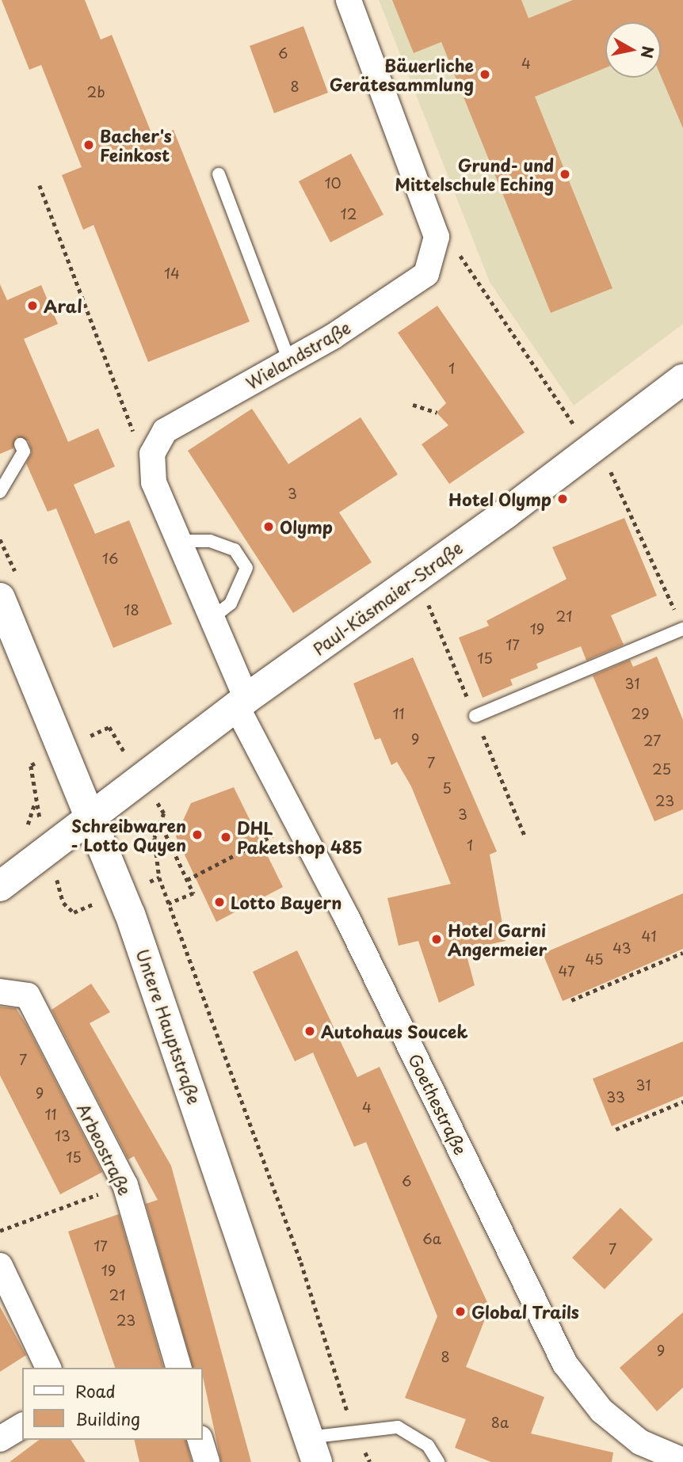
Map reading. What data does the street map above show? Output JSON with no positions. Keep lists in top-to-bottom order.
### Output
{
  "streets": {
    "main road": ["Paul-Käsmaier-Straße", "Untere Hauptstraße"],
    "street": ["Wielandstraße", "Goethestraße", "Arbeostraße"]
  },
  "crossings": [
    ["Wielandstraße", "Paul-Käsmaier-Straße"],
    ["Wielandstraße", "Goethestraße"],
    ["Paul-Käsmaier-Straße", "Untere Hauptstraße"],
    ["Paul-Käsmaier-Straße", "Goethestraße"]
  ],
  "places": [
    "Bäuerliche Gerätesammlung",
    "Bacher's Feinkost",
    "Grund- und Mittelschule Eching",
    "Aral",
    "Hotel Olymp",
    "Olymp",
    "Schreibwaren - Lotto Quyen",
    "DHL Paketshop 485",
    "Lotto Bayern",
    "Hotel Garni Angermeier",
    "Autohaus Soucek",
    "Global Trails"
  ],
  "house_numbers": [
    "6",
    "4",
    "8",
    "2b",
    "10",
    "12",
    "14",
    "1",
    "3",
    "16",
    "18",
    "21",
    "19",
    "17",
    "15",
    "31",
    "11",
    "29",
    "9",
    "27",
    "7",
    "25",
    "5",
    "23",
    "3",
    "1",
    "41",
    "43",
    "45",
    "47",
    "7",
    "31",
    "9",
    "33",
    "4",
    "11",
    "13",
    "15",
    "6",
    "6a",
    "17",
    "7",
    "19",
    "21",
    "23",
    "9",
    "8",
    "8a"
  ],
  "legend": ["Road", "Building"],
  "north": "right"
}
